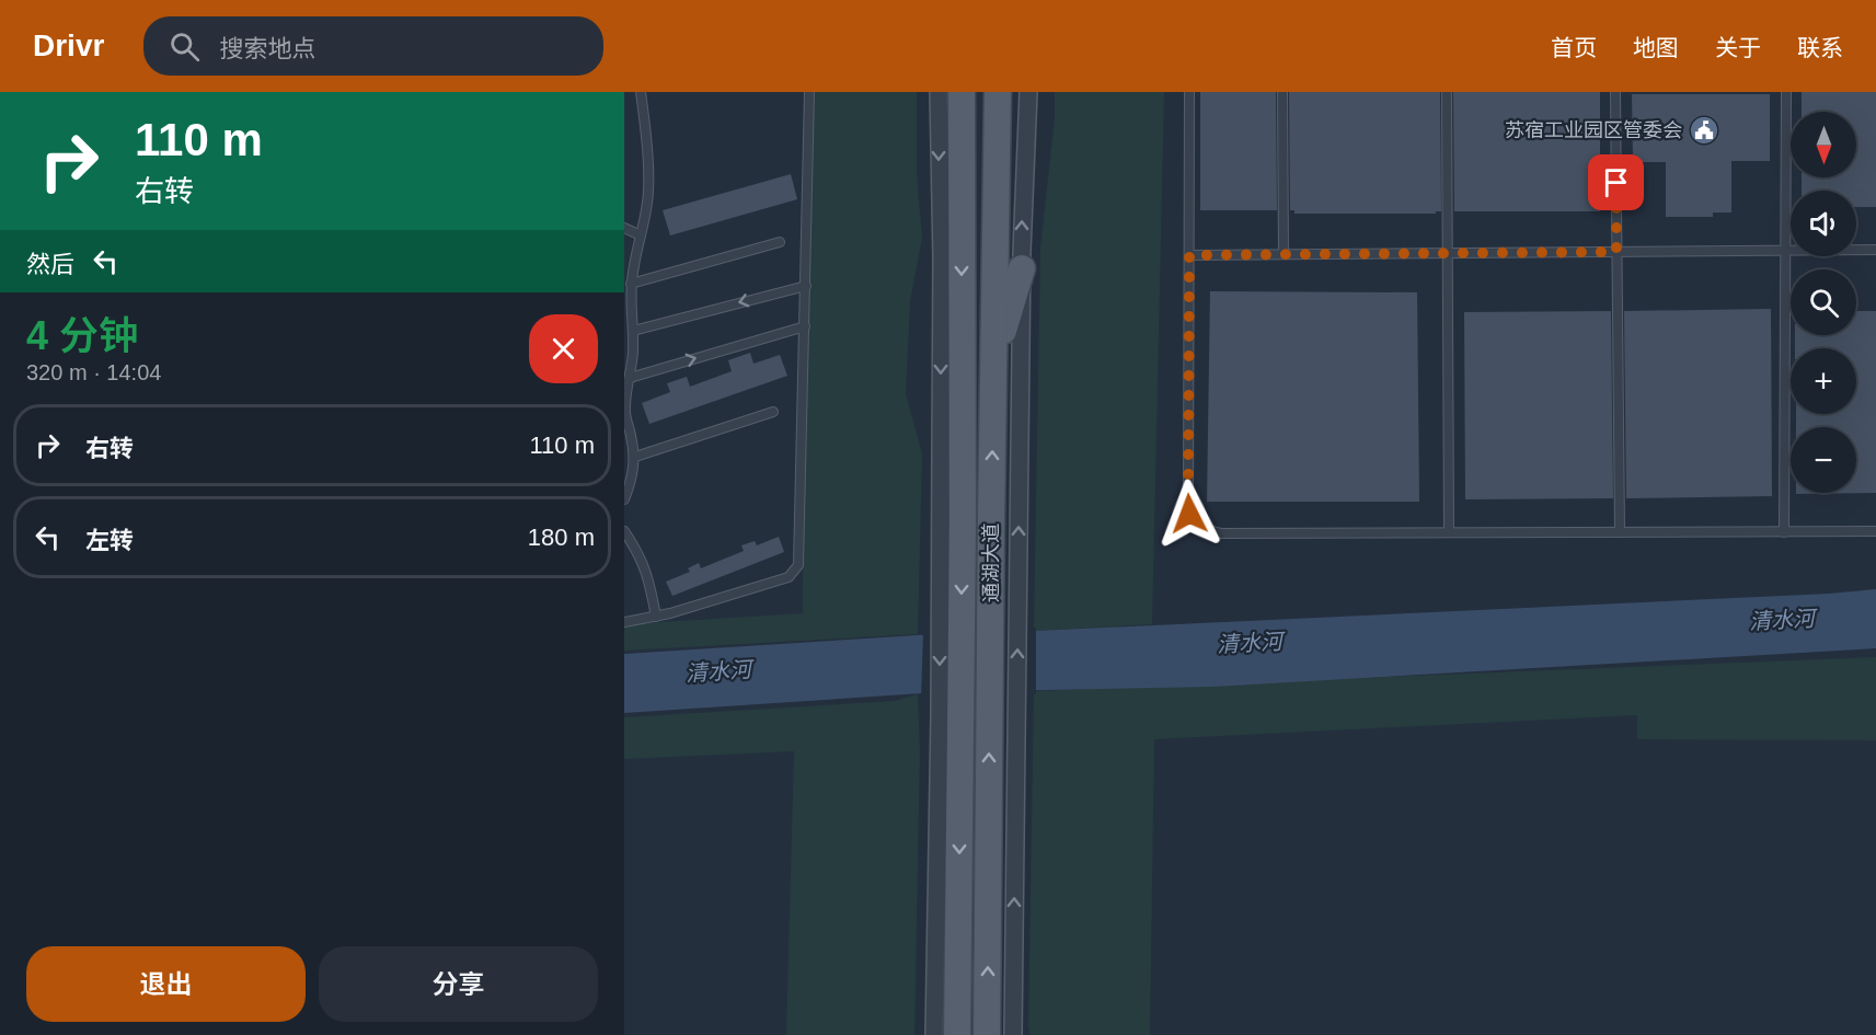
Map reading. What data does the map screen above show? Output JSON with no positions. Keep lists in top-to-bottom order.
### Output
{
  "streets": {
    "main road": ["通湖大道"]
  },
  "water": ["清水河"],
  "places": {
    "public building": ["苏宿工业园区管委会"]
  },
  "north": "bottom",
  "page": {
    "header": "Drivr",
    "search": "搜索地点",
    "nav": [
      "首页",
      "地图",
      "关于",
      "联系"
    ],
    "turn": ["110 m", "右转"],
    "map_buttons": ["+", "−"],
    "then": "然后",
    "heading": ["4 分钟", "320 m · 14:04"],
    "list": [
      {
        "name": "右转",
        "value": "110 m"
      },
      {
        "name": "左转",
        "value": "180 m"
      }
    ],
    "buttons": ["退出", "分享"]
  }
}
